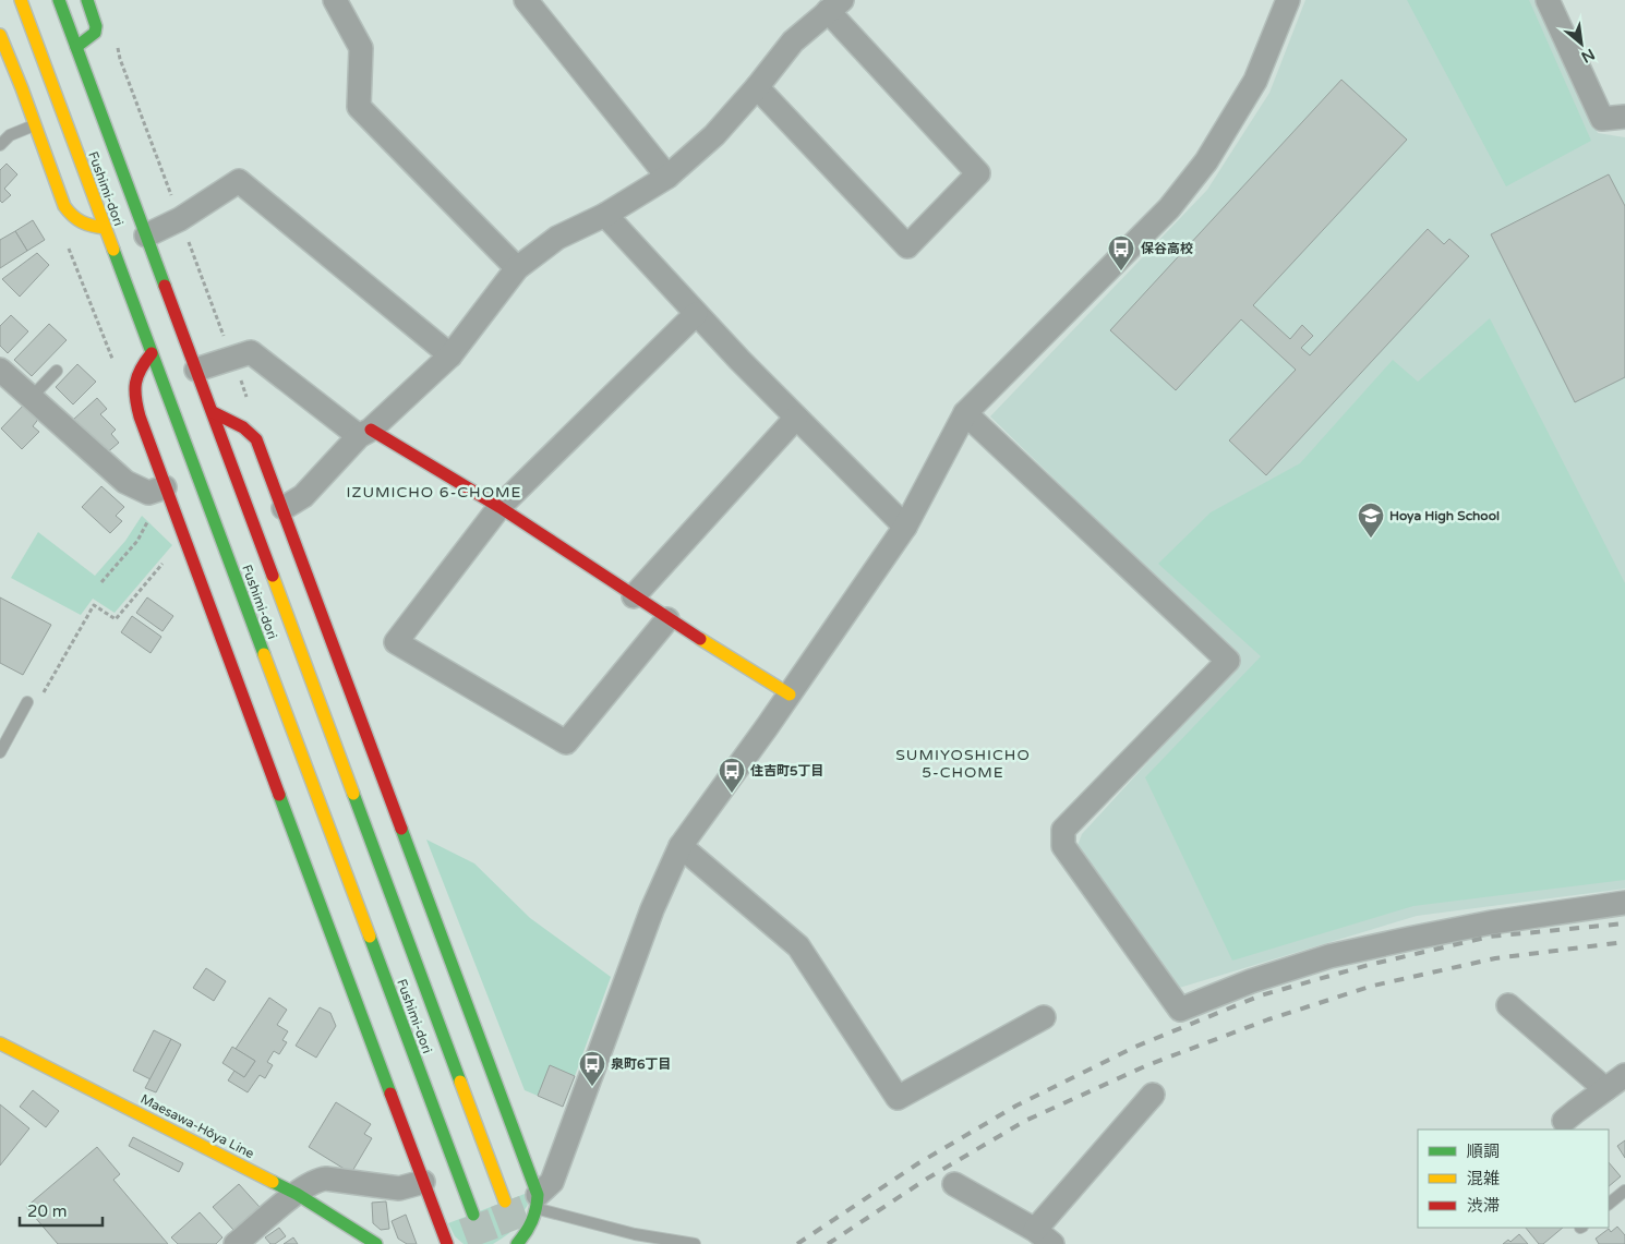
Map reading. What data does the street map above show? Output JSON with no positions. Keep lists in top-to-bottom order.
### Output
{
  "streets": {
    "main road": ["Fushimi-dori", "Maesawa-Hōya Line"]
  },
  "districts": ["IZUMICHO 6-CHOME", "SUMIYOSHICHO 5-CHOME"],
  "places": {
    "bus stop": ["保谷高校", "住吉町5丁目", "泉町6丁目"],
    "school or university": ["Hoya High School"]
  },
  "legend": ["順調", "混雑", "渋滞"],
  "scale_bar": "20 m",
  "north": "bottom right"
}
